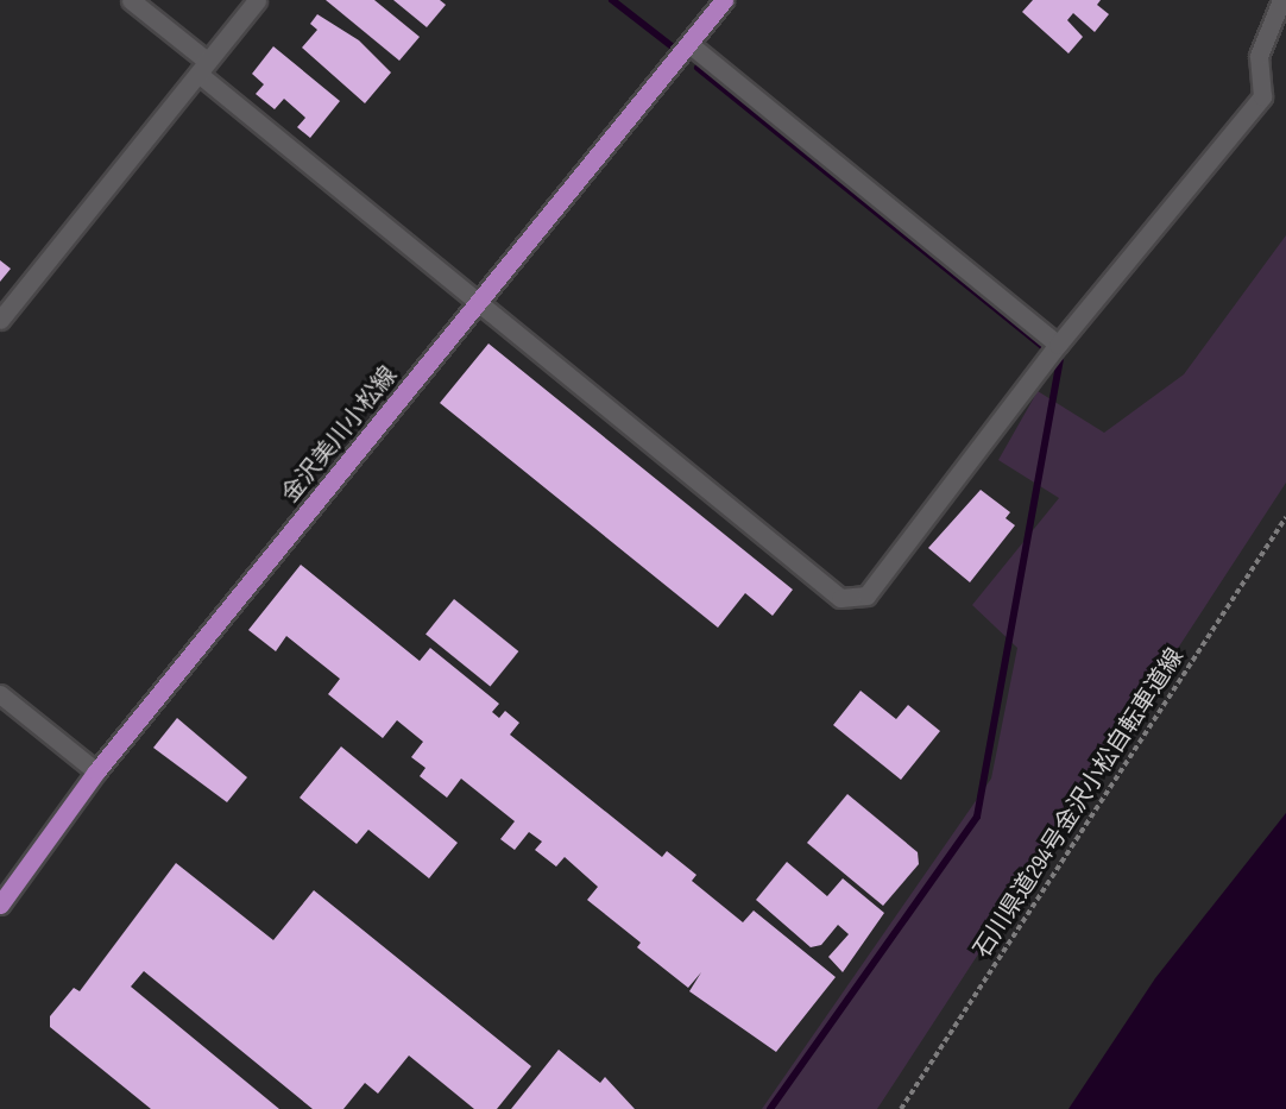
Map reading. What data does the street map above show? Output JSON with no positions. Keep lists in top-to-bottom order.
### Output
{
  "streets": {
    "main road": ["金沢美川小松線"],
    "path": ["石川県道294号金沢小松自転車道線"]
  }
}
